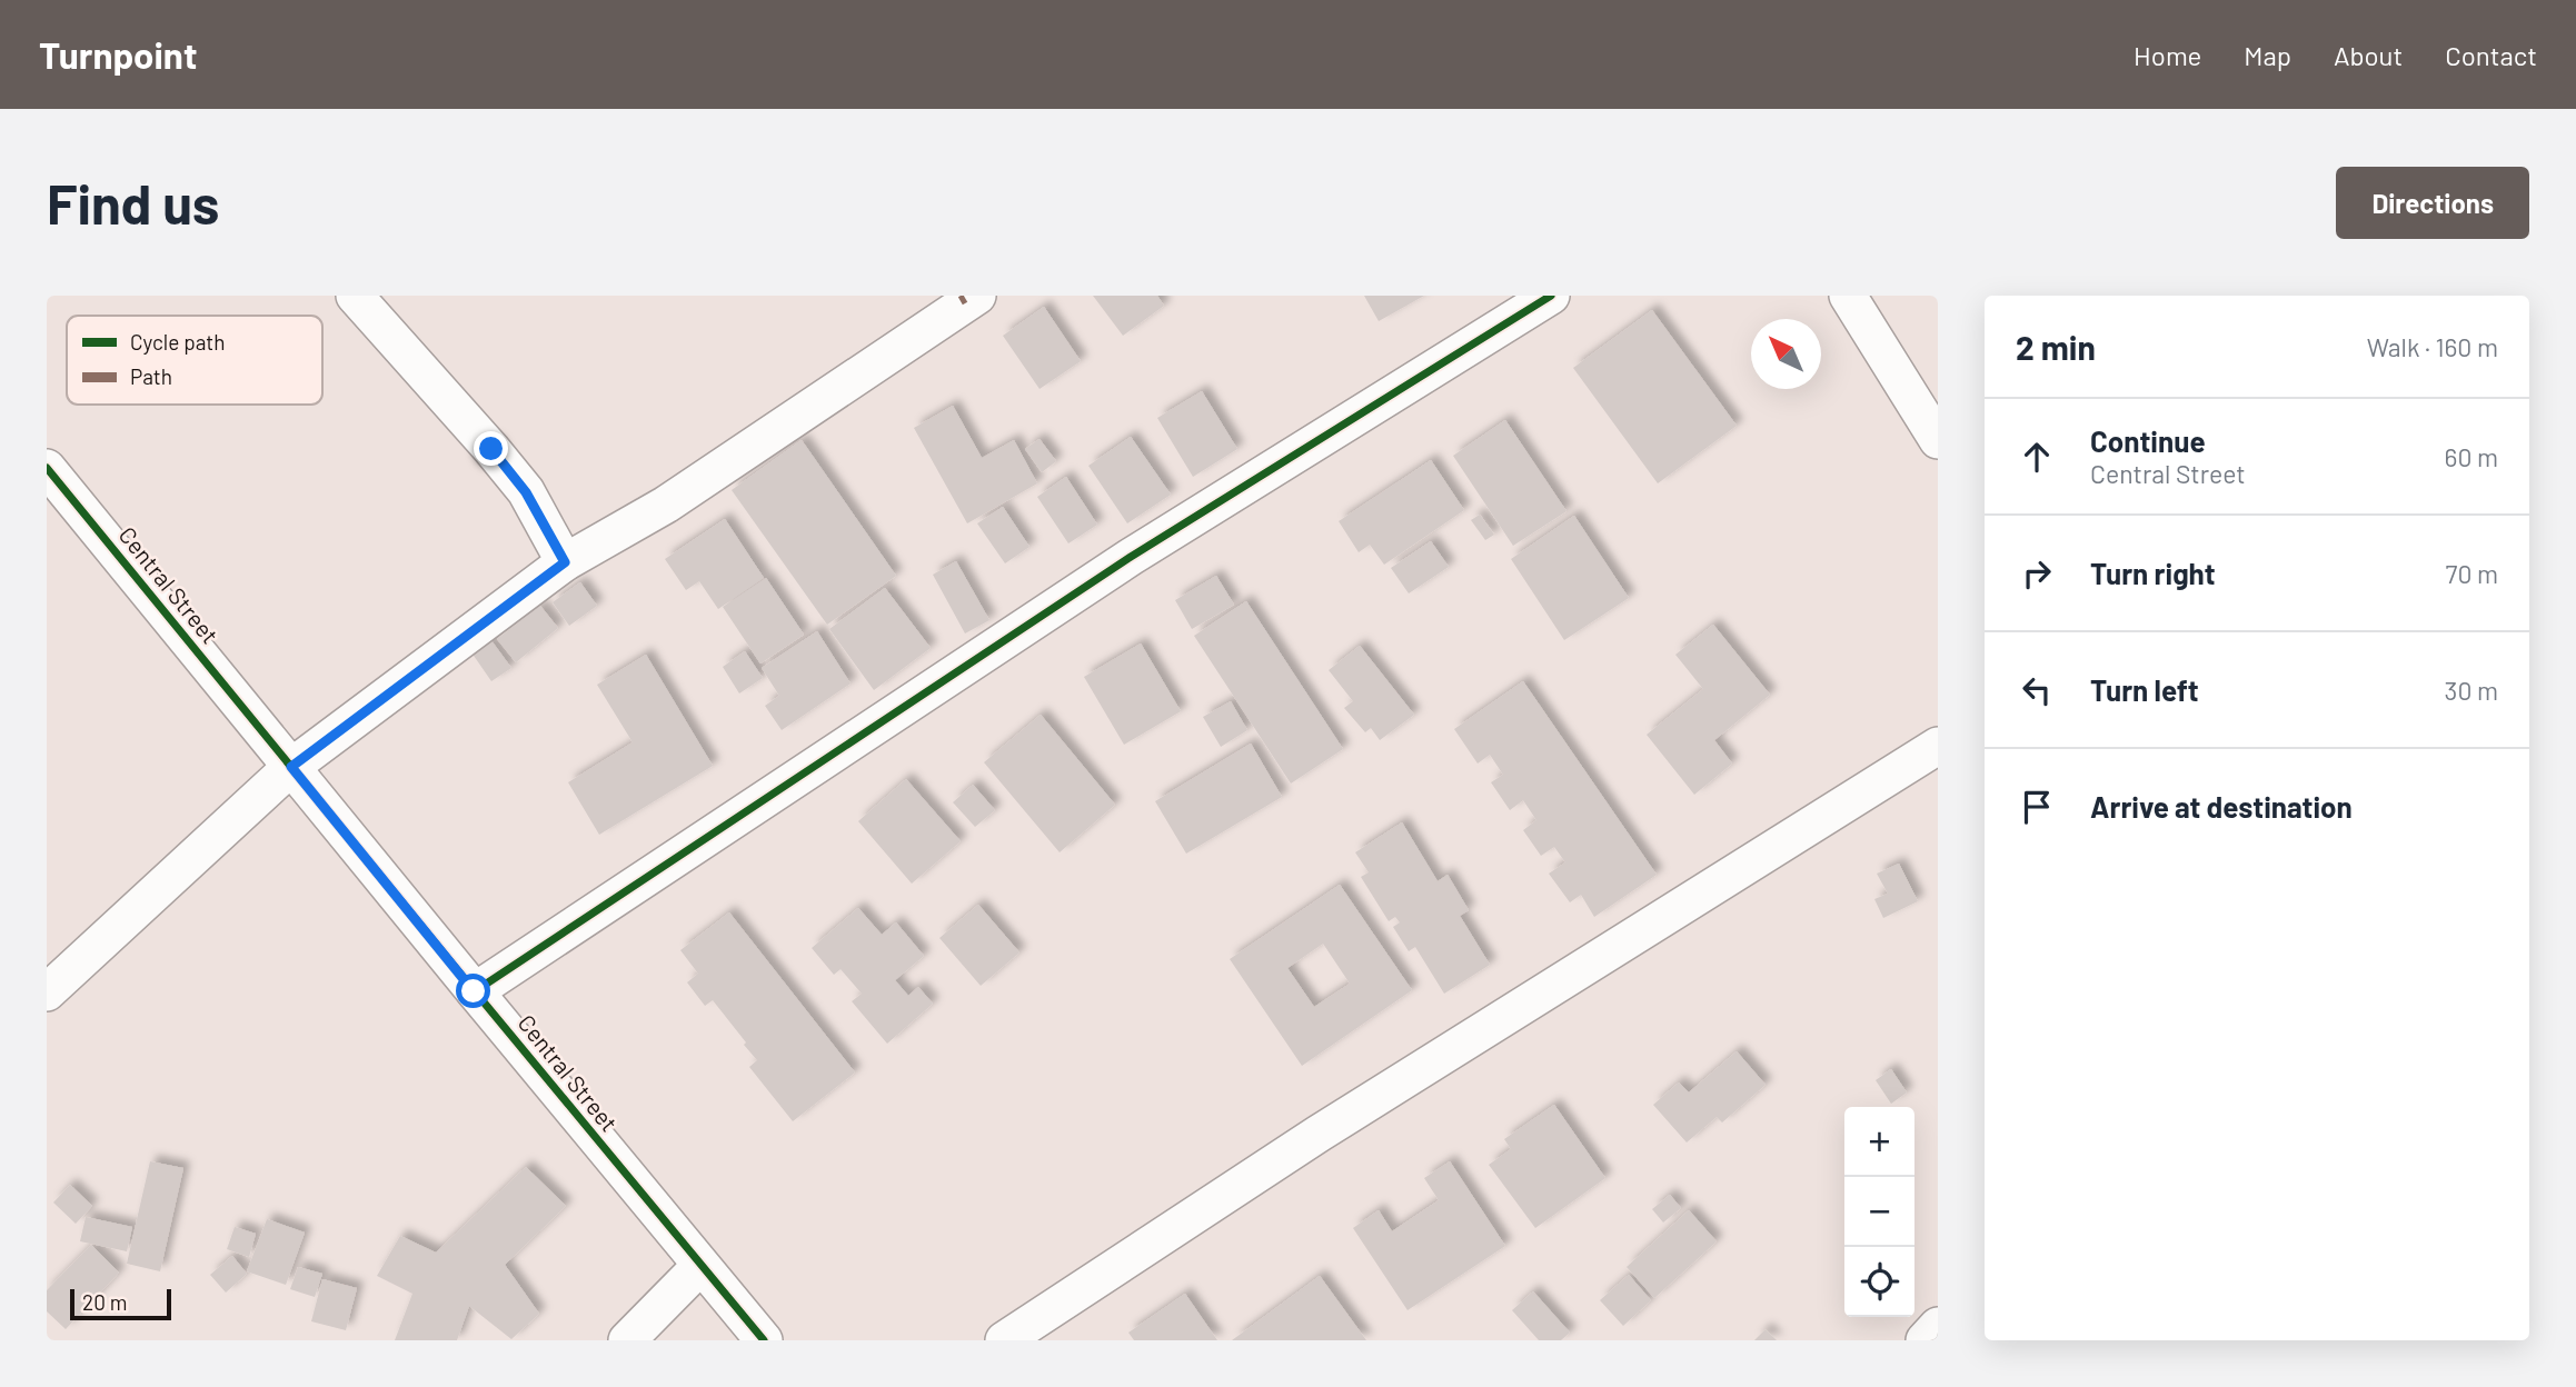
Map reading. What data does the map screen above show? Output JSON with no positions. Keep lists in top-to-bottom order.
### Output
{
  "streets": {
    "street": ["Central Street"]
  },
  "legend": ["Cycle path", "Path"],
  "scale_bar": "20 m",
  "north": "top left",
  "page": {
    "header": "Turnpoint",
    "nav": [
      "Home",
      "Map",
      "About",
      "Contact"
    ],
    "buttons": "Directions",
    "title": "Find us",
    "heading": ["2 min", "Walk · 160 m"],
    "list": [
      ["Continue", "Central Street", "60 m"],
      ["Turn right", "70 m"],
      ["Turn left", "30 m"],
      "Arrive at destination"
    ],
    "map_buttons": ["+", "−"],
    "scale": "20 m"
  }
}
